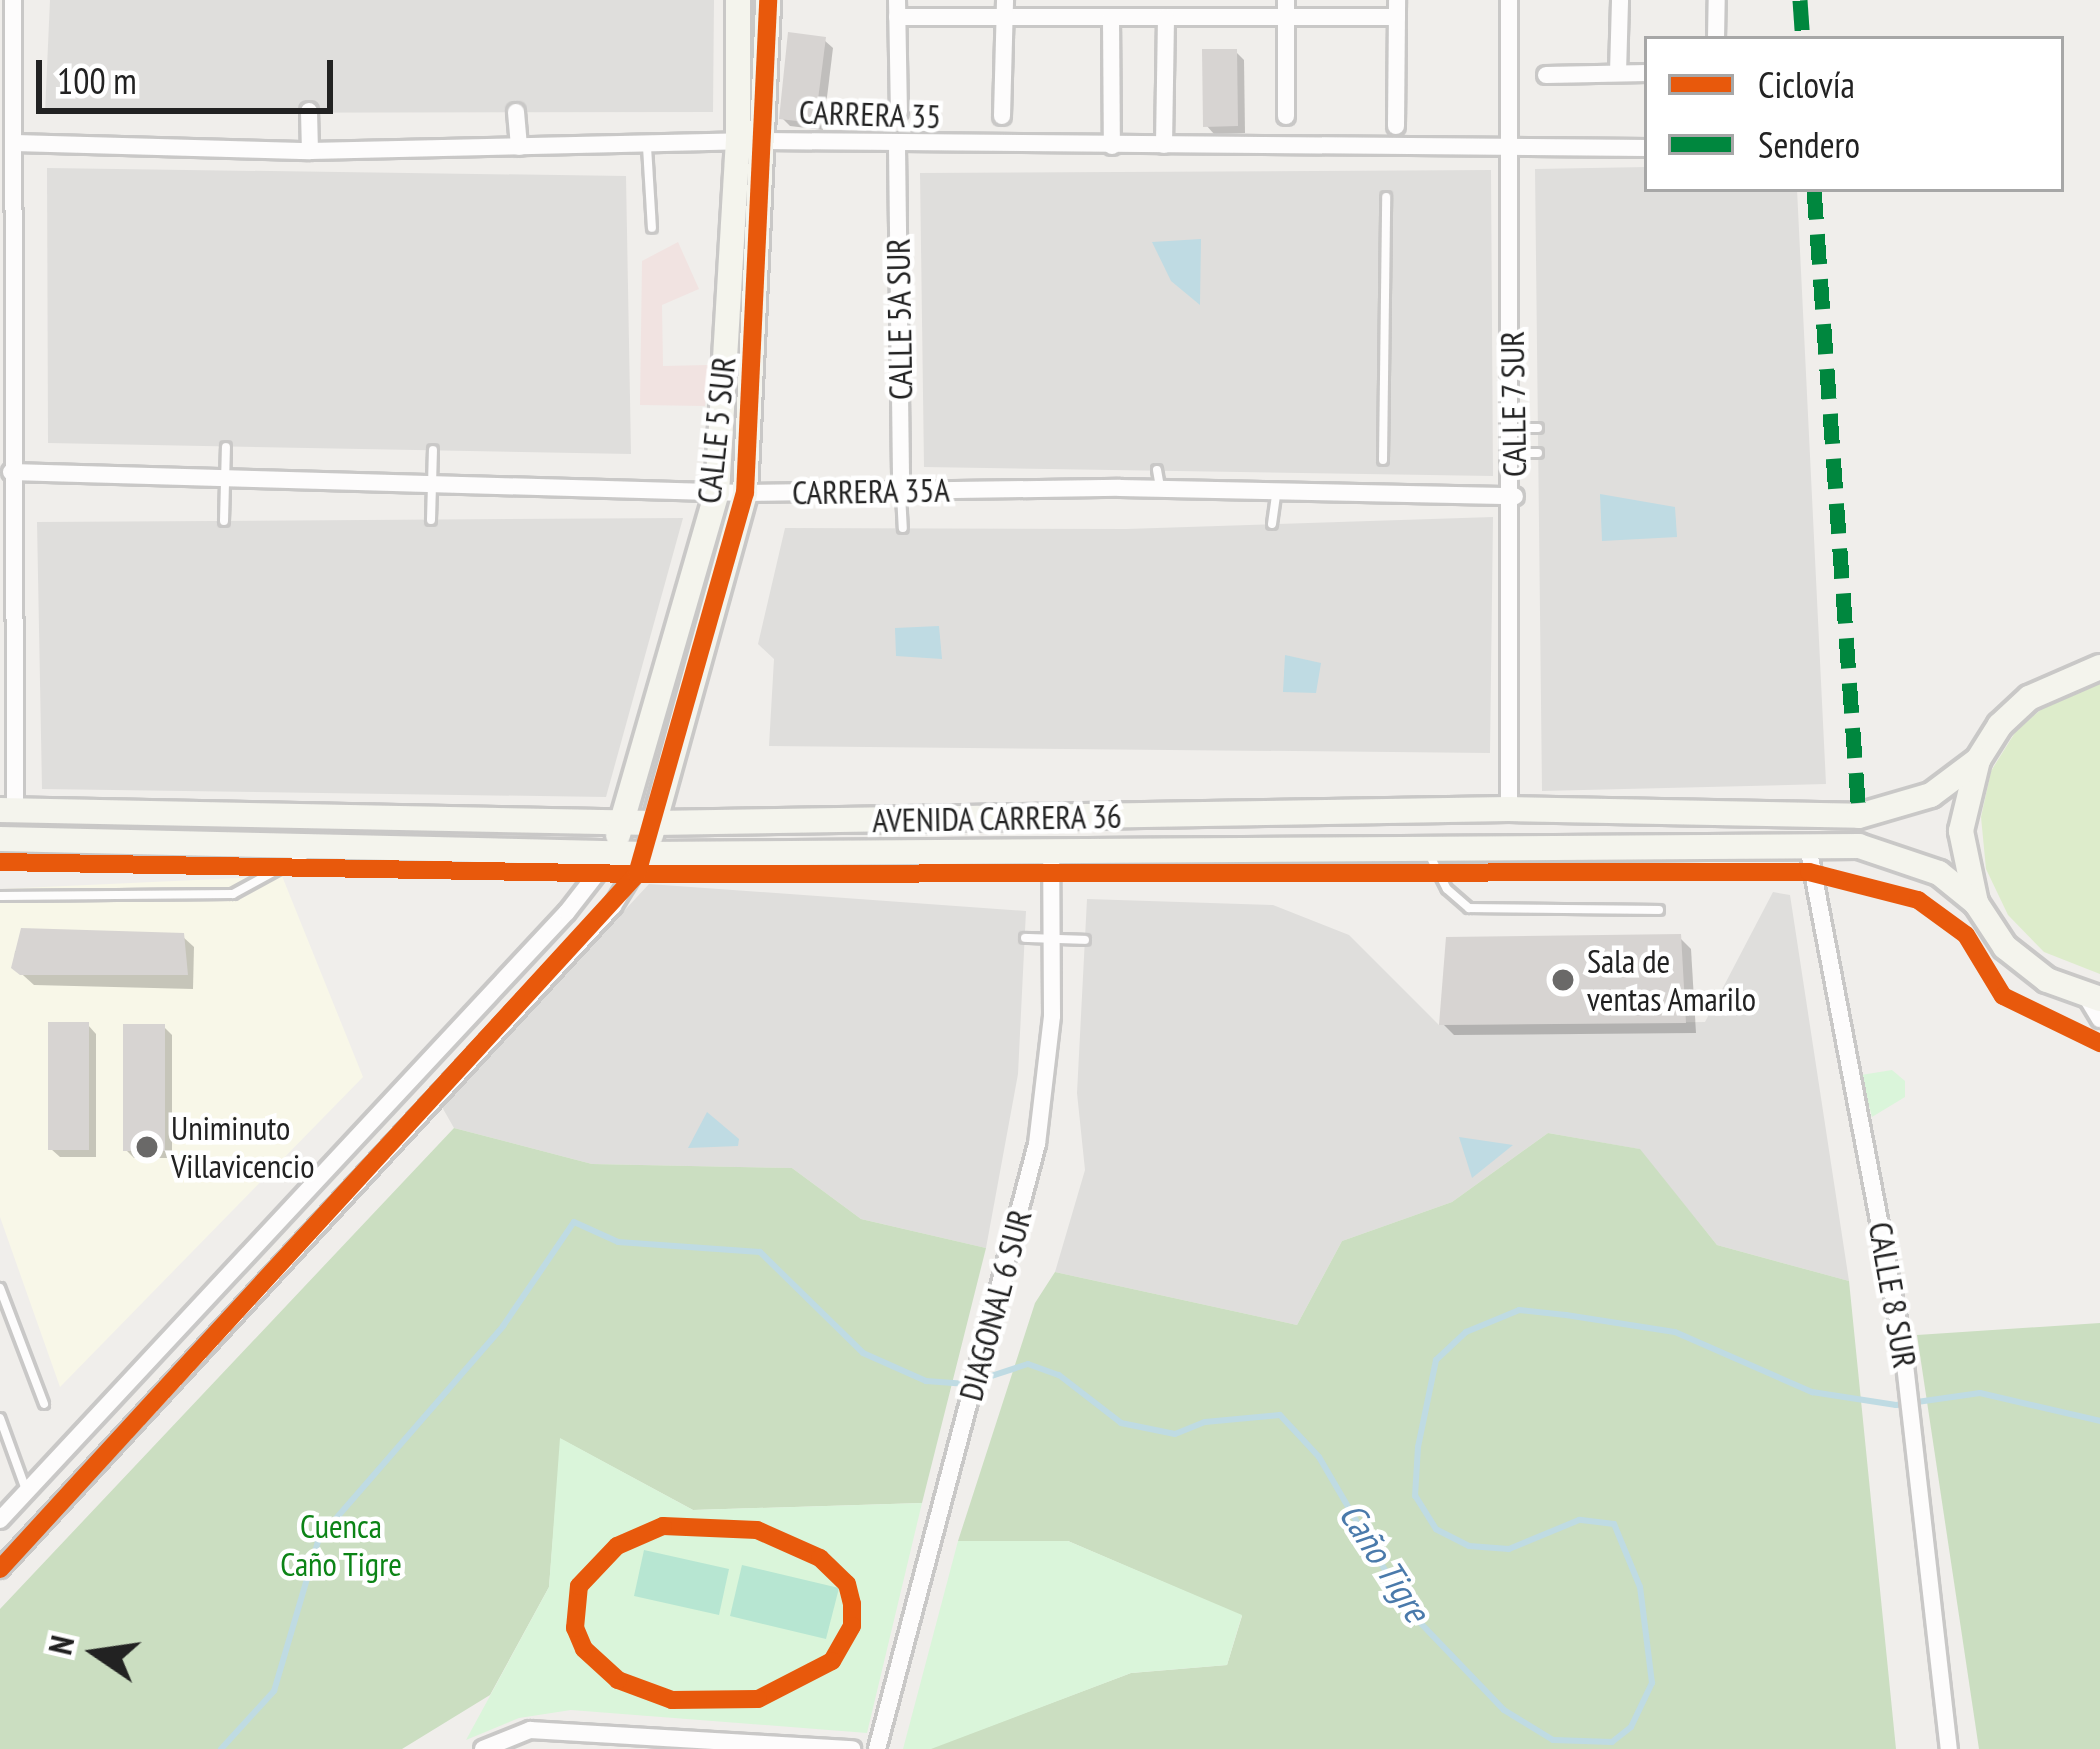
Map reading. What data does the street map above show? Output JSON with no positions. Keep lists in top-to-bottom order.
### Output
{
  "streets": {
    "main road": ["CALLE 5 SUR", "AVENIDA CARRERA 36"],
    "street": [
      "CARRERA 35",
      "CALLE 5A SUR",
      "CALLE 7 SUR",
      "CARRERA 35A",
      "CALLE 8 SUR",
      "DIAGONAL 6 SUR"
    ]
  },
  "crossings": [
    ["CARRERA 35", "CALLE 5A SUR"],
    ["CARRERA 35", "CALLE 7 SUR"],
    ["CARRERA 35", "CALLE 5 SUR"],
    ["CALLE 5A SUR", "CARRERA 35A"],
    ["CALLE 7 SUR", "CARRERA 35A"],
    ["CALLE 7 SUR", "AVENIDA CARRERA 36"],
    ["CALLE 5 SUR", "CARRERA 35A"],
    ["CALLE 5 SUR", "AVENIDA CARRERA 36"],
    ["AVENIDA CARRERA 36", "CALLE 8 SUR"],
    ["AVENIDA CARRERA 36", "DIAGONAL 6 SUR"]
  ],
  "water": ["Caño Tigre"],
  "parks": ["Cuenca Caño Tigre"],
  "places": ["Sala de ventas Amarilo", "Uniminuto Villavicencio"],
  "legend": ["Ciclovía", "Sendero"],
  "scale_bar": "100 m",
  "north": "left"
}
